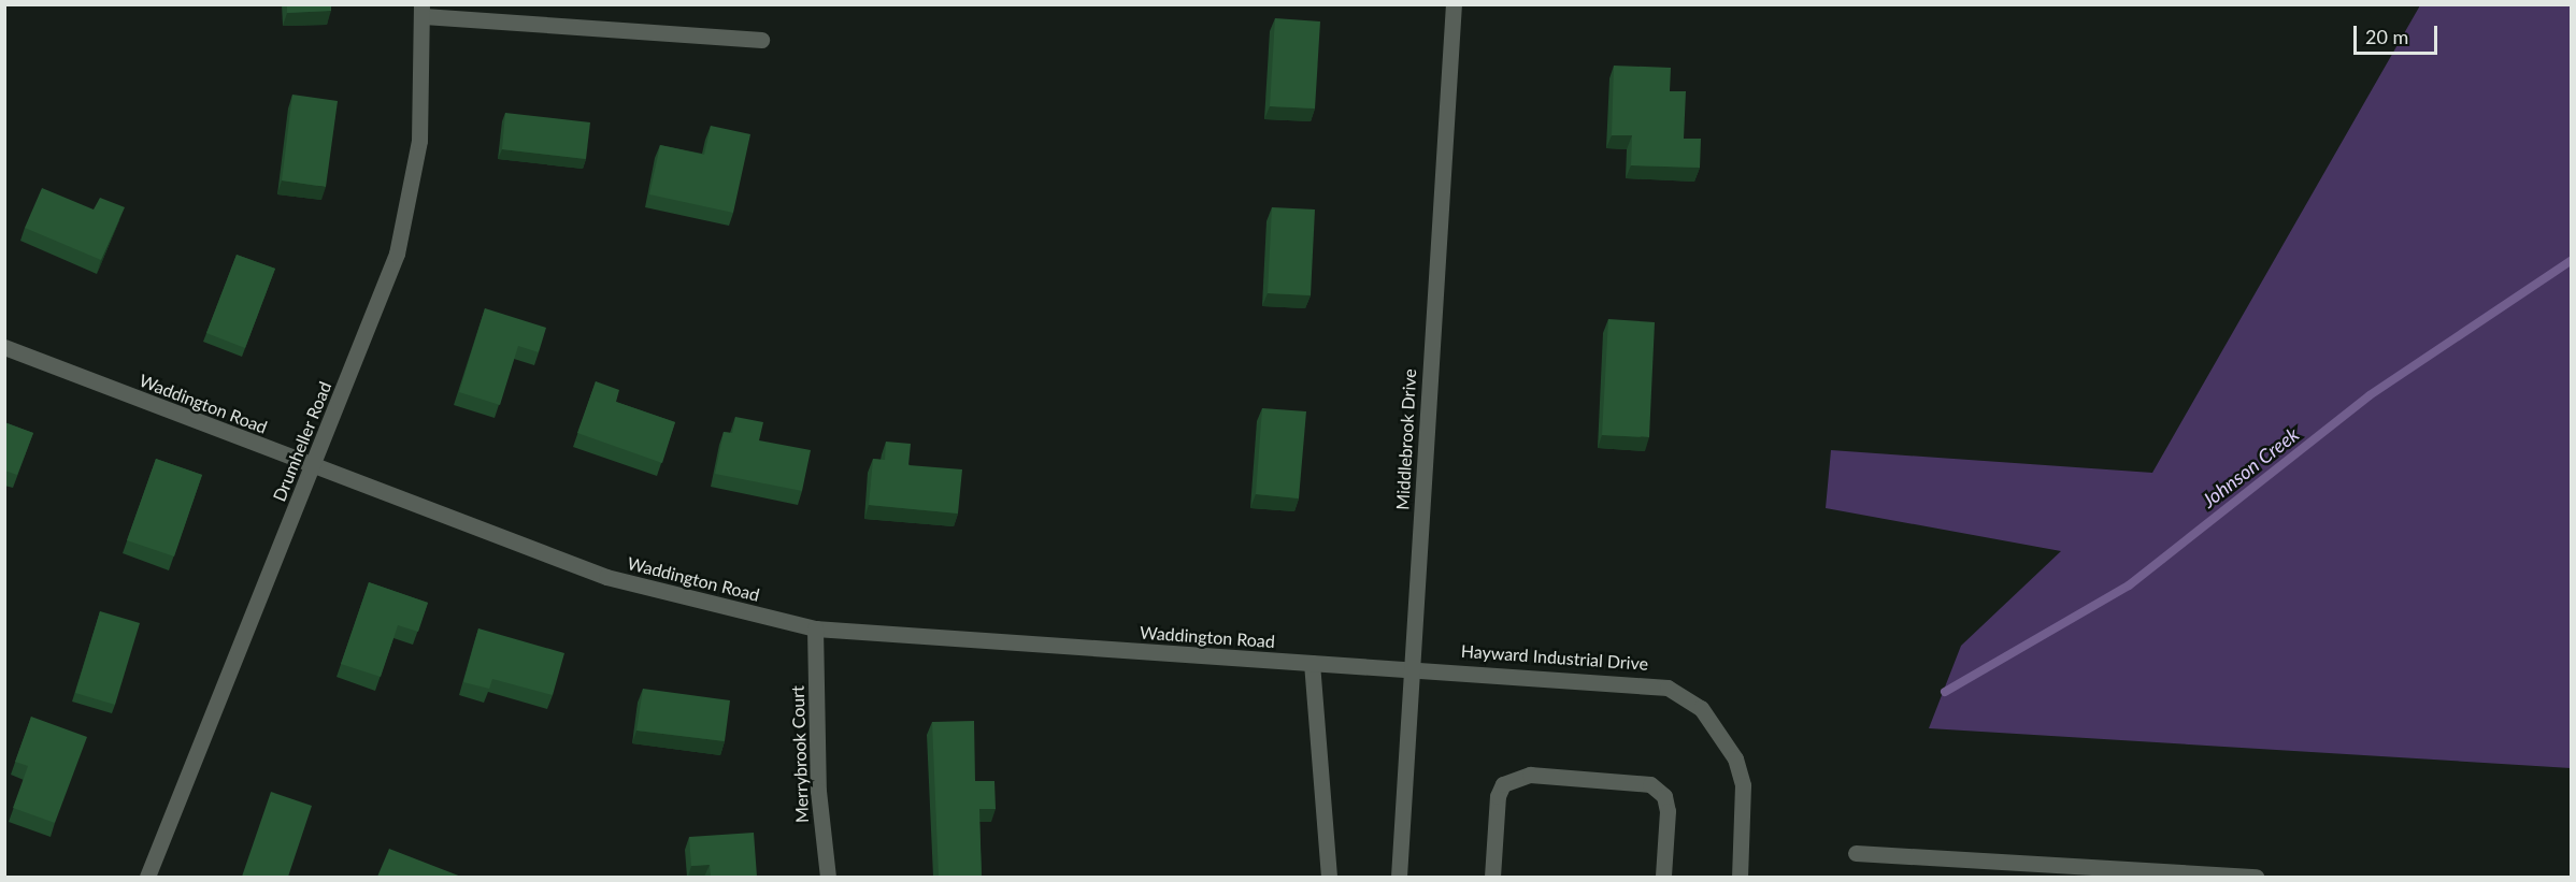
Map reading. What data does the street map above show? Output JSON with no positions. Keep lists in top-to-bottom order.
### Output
{
  "streets": {
    "street": [
      "Waddington Road",
      "Middlebrook Drive",
      "Drumheller Road",
      "Hayward Industrial Drive",
      "Merrybrook Court"
    ]
  },
  "crossings": [
    ["Waddington Road", "Middlebrook Drive"],
    ["Waddington Road", "Drumheller Road"],
    ["Waddington Road", "Hayward Industrial Drive"],
    ["Waddington Road", "Merrybrook Court"],
    ["Middlebrook Drive", "Hayward Industrial Drive"]
  ],
  "water": ["Johnson Creek"],
  "scale_bar": "20 m"
}
